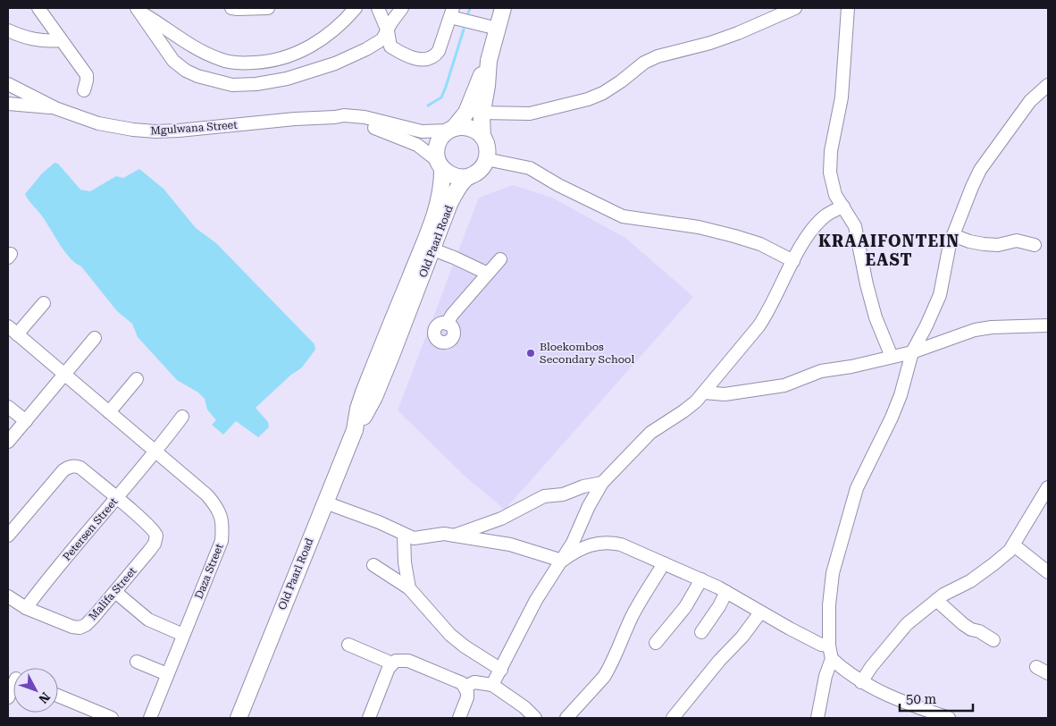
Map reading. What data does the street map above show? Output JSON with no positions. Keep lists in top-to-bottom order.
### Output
{
  "streets": {
    "main road": ["Old Paarl Road"],
    "street": [
      "Mgulwana Street",
      "Petersen Street",
      "Daza Street",
      "Malifa Street"
    ]
  },
  "crossings": [
    ["Mgulwana Street", "Old Paarl Road"],
    ["Petersen Street", "Daza Street"],
    ["Petersen Street", "Malifa Street"]
  ],
  "districts": ["KRAAIFONTEIN EAST"],
  "places": ["Bloekombos Secondary School"],
  "scale_bar": "50 m",
  "north": "bottom right"
}
